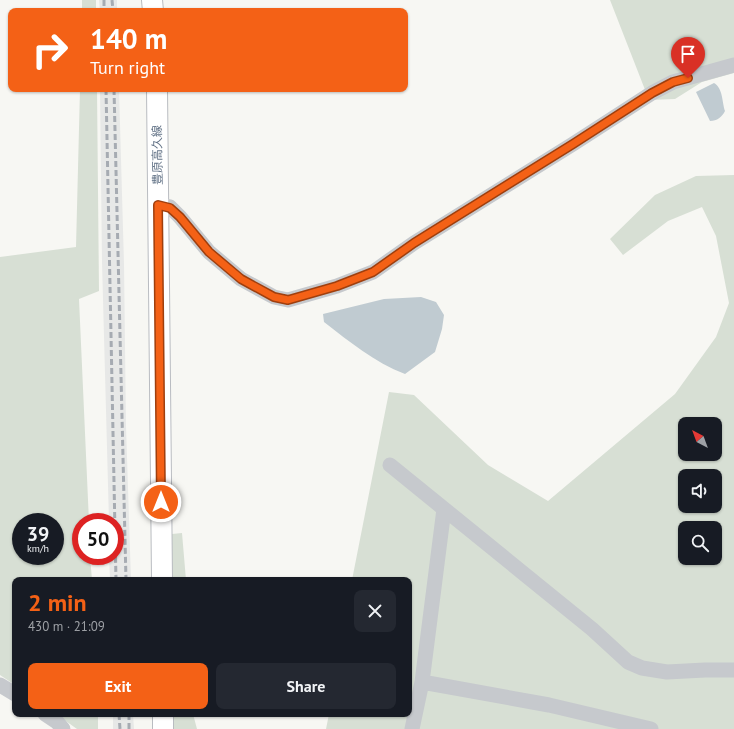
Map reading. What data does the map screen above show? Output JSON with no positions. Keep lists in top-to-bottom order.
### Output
{
  "streets": {
    "main road": ["豊原高久線"]
  },
  "north": "top left",
  "page": {
    "turn": ["140 m", "Turn right"],
    "speed": "39 km/h",
    "limit": "50",
    "heading": ["2 min", "430 m · 21:09"],
    "buttons": ["Exit", "Share"]
  }
}
